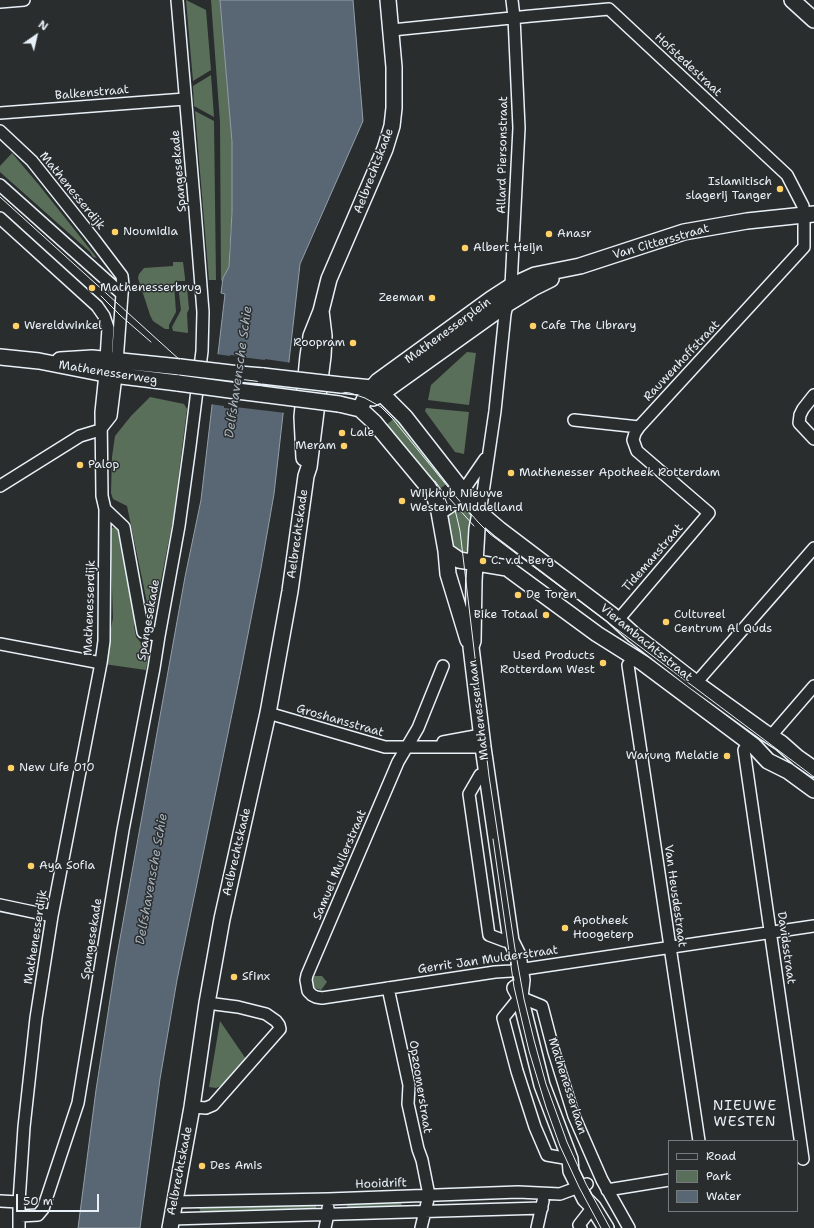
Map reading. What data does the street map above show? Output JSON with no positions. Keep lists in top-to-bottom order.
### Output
{
  "streets": {
    "street": [
      "Hofstedestraat",
      "Balkenstraat",
      "Allard Piersonstraat",
      "Spangesekade",
      "Aelbrechtskade",
      "Mathenesserdijk",
      "Van Cittersstraat",
      "Mathenesserplein",
      "Rauwenhoffstraat",
      "Mathenesserweg",
      "Tidemanstraat",
      "Vierambachtsstraat",
      "Mathenesserlaan",
      "Groshansstraat",
      "Samuel Mullerstraat",
      "Van Heusdestraat",
      "Davidsstraat",
      "Gerrit Jan Mulderstraat",
      "Opzoomerstraat",
      "Hooidrift"
    ]
  },
  "crossings": [
    ["Hofstedestraat", "Allard Piersonstraat"],
    ["Hofstedestraat", "Aelbrechtskade"],
    ["Hofstedestraat", "Van Cittersstraat"],
    ["Hofstedestraat", "Rauwenhoffstraat"],
    ["Balkenstraat", "Spangesekade"],
    ["Allard Piersonstraat", "Van Cittersstraat"],
    ["Allard Piersonstraat", "Mathenesserplein"],
    ["Spangesekade", "Mathenesserdijk"],
    ["Aelbrechtskade", "Groshansstraat"],
    ["Aelbrechtskade", "Hooidrift"],
    ["Mathenesserdijk", "Mathenesserweg"],
    ["Van Cittersstraat", "Mathenesserplein"],
    ["Van Cittersstraat", "Rauwenhoffstraat"],
    ["Mathenesserplein", "Mathenesserweg"],
    ["Mathenesserplein", "Vierambachtsstraat"],
    ["Mathenesserplein", "Mathenesserlaan"],
    ["Rauwenhoffstraat", "Tidemanstraat"],
    ["Tidemanstraat", "Vierambachtsstraat"],
    ["Vierambachtsstraat", "Mathenesserlaan"],
    ["Vierambachtsstraat", "Van Heusdestraat"],
    ["Vierambachtsstraat", "Davidsstraat"],
    ["Mathenesserlaan", "Groshansstraat"],
    ["Mathenesserlaan", "Gerrit Jan Mulderstraat"],
    ["Mathenesserlaan", "Hooidrift"],
    ["Groshansstraat", "Samuel Mullerstraat"],
    ["Samuel Mullerstraat", "Gerrit Jan Mulderstraat"],
    ["Van Heusdestraat", "Gerrit Jan Mulderstraat"],
    ["Davidsstraat", "Gerrit Jan Mulderstraat"],
    ["Gerrit Jan Mulderstraat", "Opzoomerstraat"],
    ["Opzoomerstraat", "Hooidrift"]
  ],
  "districts": ["NIEUWE WESTEN"],
  "water": ["Delfshavensche Schie"],
  "places": [
    "Islamitisch slagerij Tanger",
    "Noumidia",
    "Anasr",
    "Albert Heijn",
    "Mathenesserbrug",
    "Zeeman",
    "Wereldwinkel",
    "Cafe The Library",
    "Roopram",
    "Lale",
    "Meram",
    "Palop",
    "Mathenesser Apotheek Rotterdam",
    "Wijkhub Nieuwe Westen-Middelland",
    "C. v.d. Berg",
    "De Toren",
    "Bike Totaal",
    "Cultureel Centrum Al Quds",
    "Used Products Rotterdam West",
    "Warung Melatie",
    "New Life 010",
    "Aya Sofia",
    "Apotheek Hoogeterp",
    "Sfinx",
    "Des Amis"
  ],
  "legend": ["Road", "Park", "Water"],
  "scale_bar": "50 m",
  "north": "top right"
}
